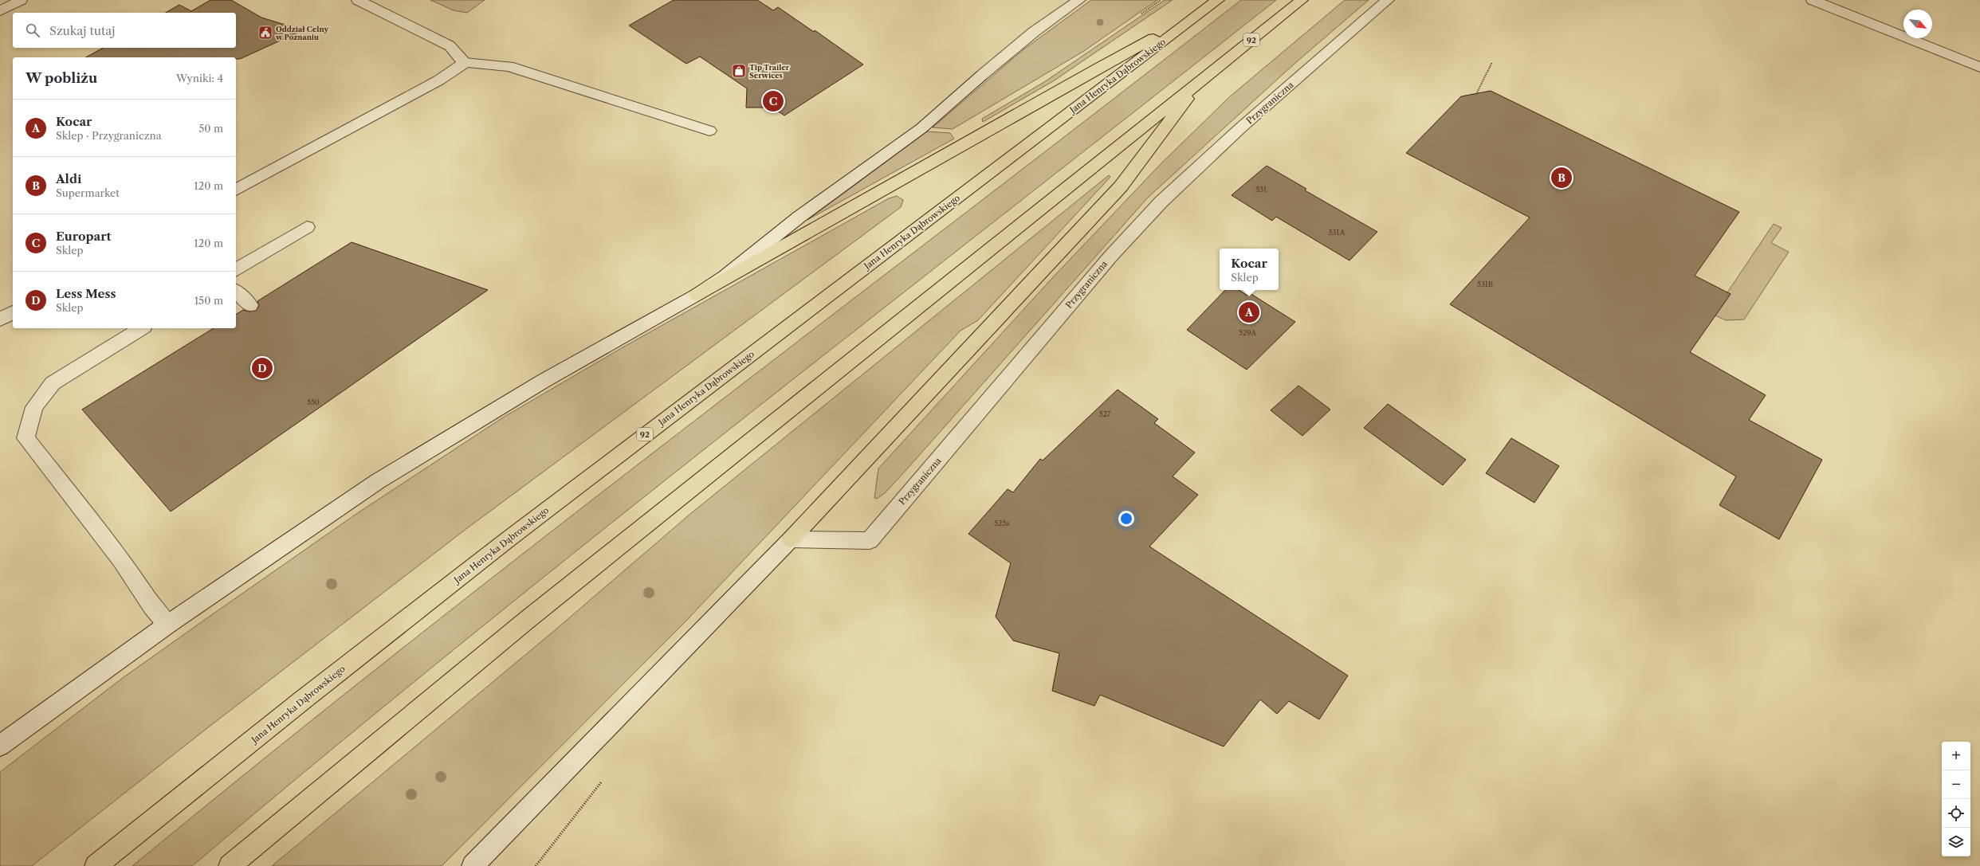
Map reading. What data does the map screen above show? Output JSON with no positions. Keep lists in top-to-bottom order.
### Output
{
  "streets": {
    "main road": ["92", "Jana Henryka Dąbrowskiego"],
    "street": ["Przygraniczna"]
  },
  "places": {
    "public building": ["Oddział Celny w Poznaniu"],
    "shop": ["Tip Trailer Serwices"]
  },
  "house_numbers": [
    "531",
    "531A",
    "531B",
    "529A",
    "550",
    "527",
    "525a"
  ],
  "north": "bottom right",
  "page": {
    "search": "Szukaj tutaj",
    "heading": ["W pobliżu", "Wyniki: 4"],
    "pins": [
      "C",
      "B",
      "A",
      "D"
    ],
    "list": [
      {
        "mark": "A",
        "name": "Kocar",
        "note": "Sklep · Przygraniczna",
        "value": "50 m"
      },
      {
        "mark": "B",
        "name": "Aldi",
        "note": "Supermarket",
        "value": "120 m"
      },
      {
        "mark": "C",
        "name": "Europart",
        "note": "Sklep",
        "value": "120 m"
      },
      {
        "mark": "D",
        "name": "Less Mess",
        "note": "Sklep",
        "value": "150 m"
      }
    ],
    "popup": ["Kocar", "Sklep"],
    "map_buttons": ["+", "−"]
  }
}
